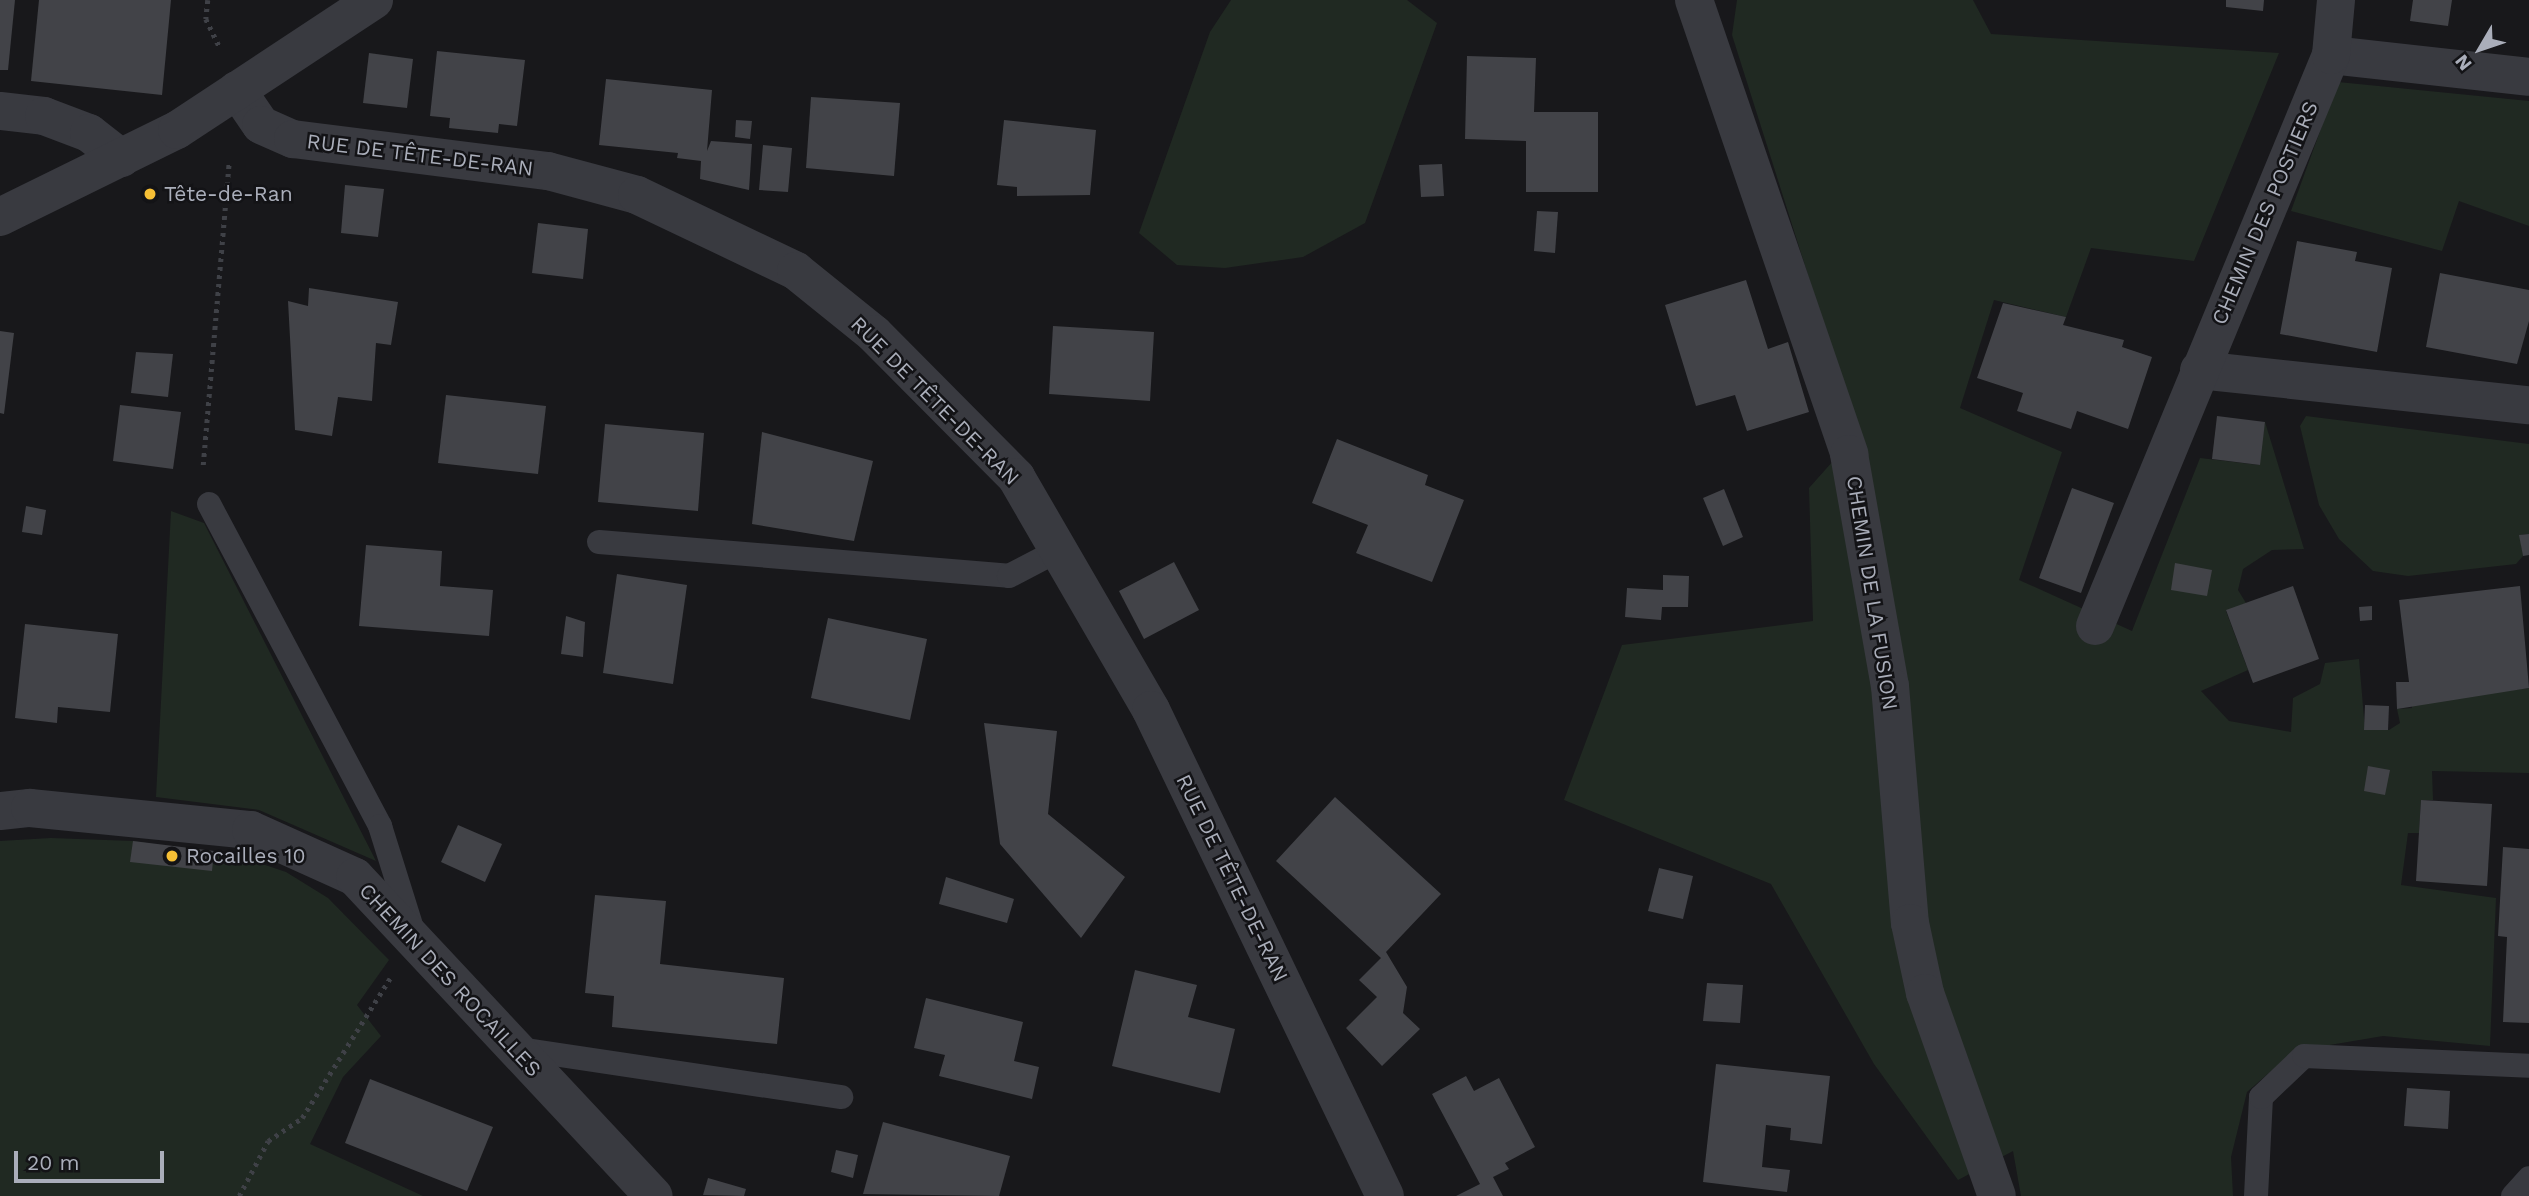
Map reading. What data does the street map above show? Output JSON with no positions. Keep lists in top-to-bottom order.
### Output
{
  "streets": {
    "street": [
      "RUE DE TÊTE-DE-RAN",
      "CHEMIN DES POSTIERS",
      "CHEMIN DE LA FUSION",
      "CHEMIN DES ROCAILLES"
    ]
  },
  "places": ["Tête-de-Ran", "Rocailles 10"],
  "scale_bar": "20 m",
  "north": "bottom left"
}
